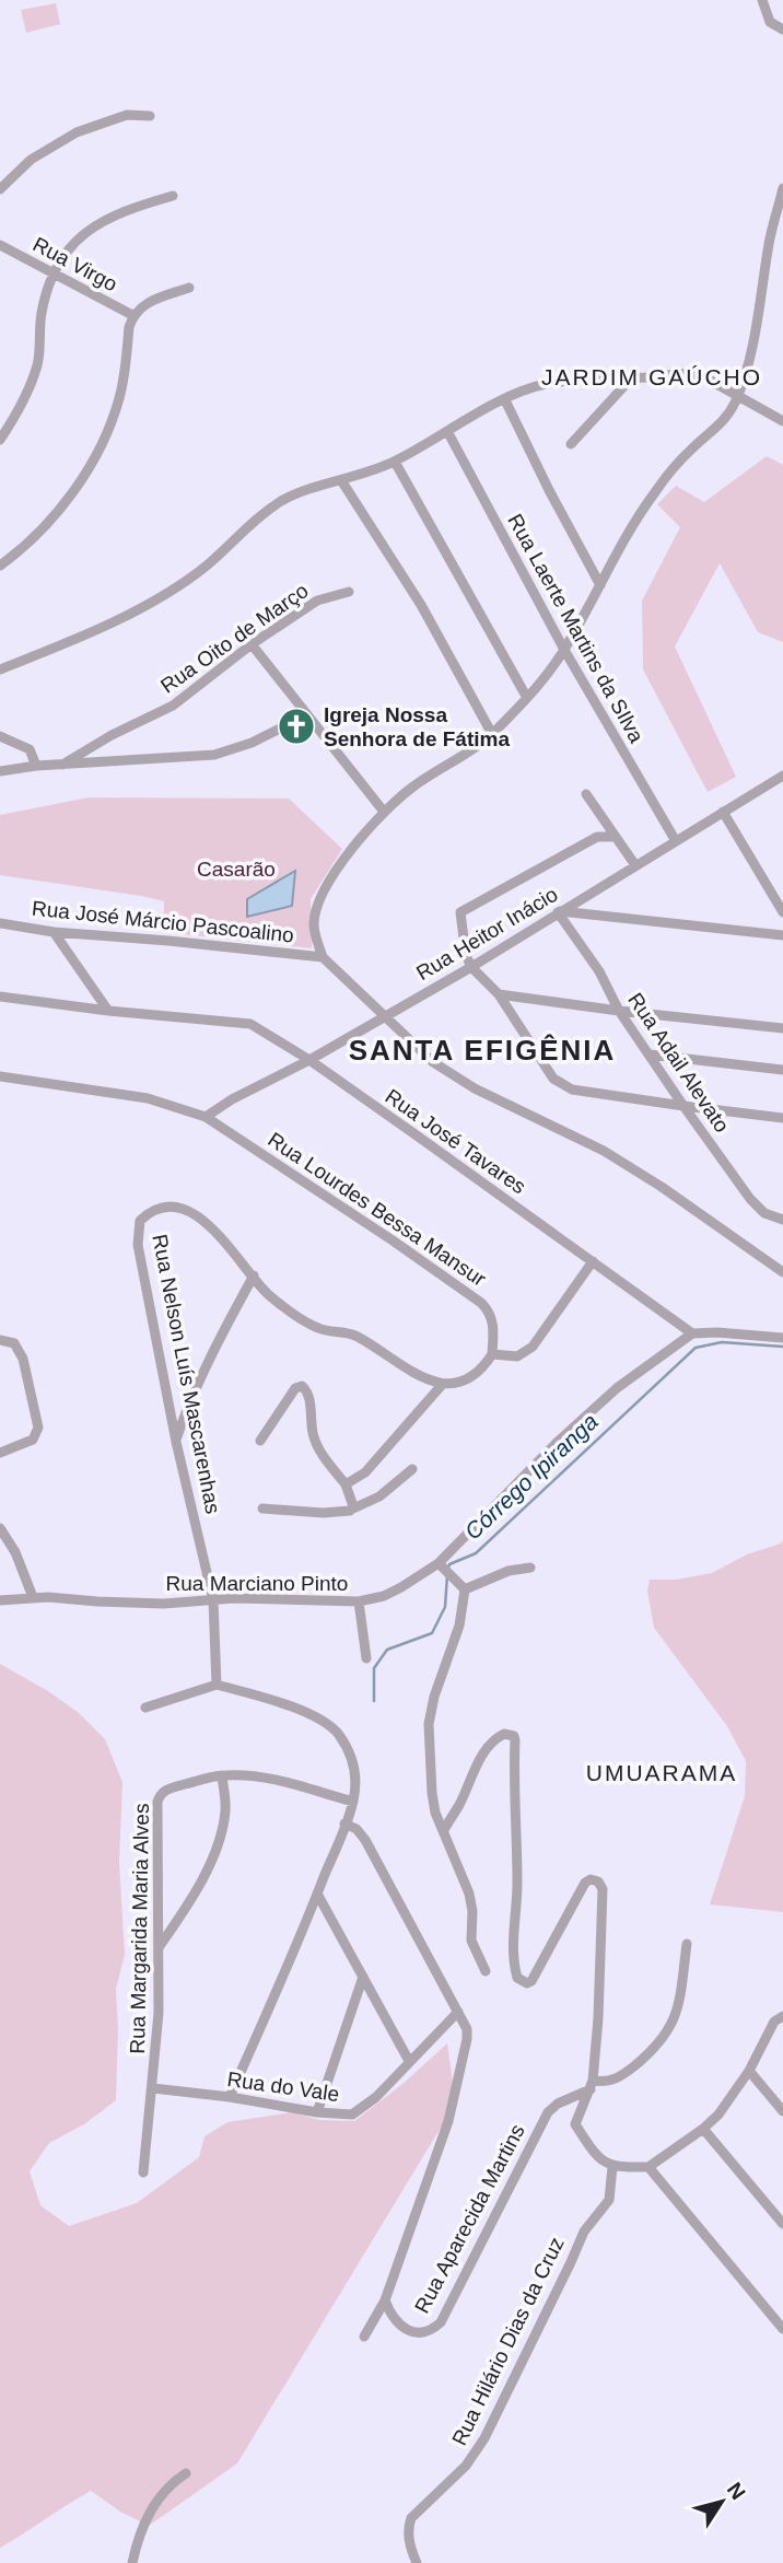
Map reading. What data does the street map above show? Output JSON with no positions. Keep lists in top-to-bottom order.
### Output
{
  "streets": {
    "street": [
      "Rua Virgo",
      "Rua Laerte Martins da SIlva",
      "Rua Oito de Março",
      "Rua José Márcio Pascoalino",
      "Rua Heitor Inácio",
      "Rua Adail Alevato",
      "Rua José Tavares",
      "Rua Lourdes Bessa Mansur",
      "Rua Nelson Luís Mascarenhas",
      "Rua Marciano Pinto",
      "Rua Margarida Maria Alves",
      "Rua do Vale",
      "Rua Aparecida Martins",
      "Rua Hilário Dias da Cruz"
    ]
  },
  "crossings": [
    ["Rua Laerte Martins da SIlva", "Rua Heitor Inácio"],
    ["Rua Heitor Inácio", "Rua Adail Alevato"],
    ["Rua Heitor Inácio", "Rua José Tavares"],
    ["Rua Heitor Inácio", "Rua Lourdes Bessa Mansur"],
    ["Rua José Tavares", "Rua Marciano Pinto"],
    ["Rua Nelson Luís Mascarenhas", "Rua Marciano Pinto"],
    ["Rua Margarida Maria Alves", "Rua do Vale"],
    ["Rua do Vale", "Rua Aparecida Martins"]
  ],
  "districts": ["JARDIM GAÚCHO", "SANTA EFIGÊNIA", "UMUARAMA"],
  "water": ["Córrego Ipiranga"],
  "parks": ["Casarão"],
  "places": {
    "church": ["Igreja Nossa Senhora de Fátima"]
  },
  "north": "top right"
}
